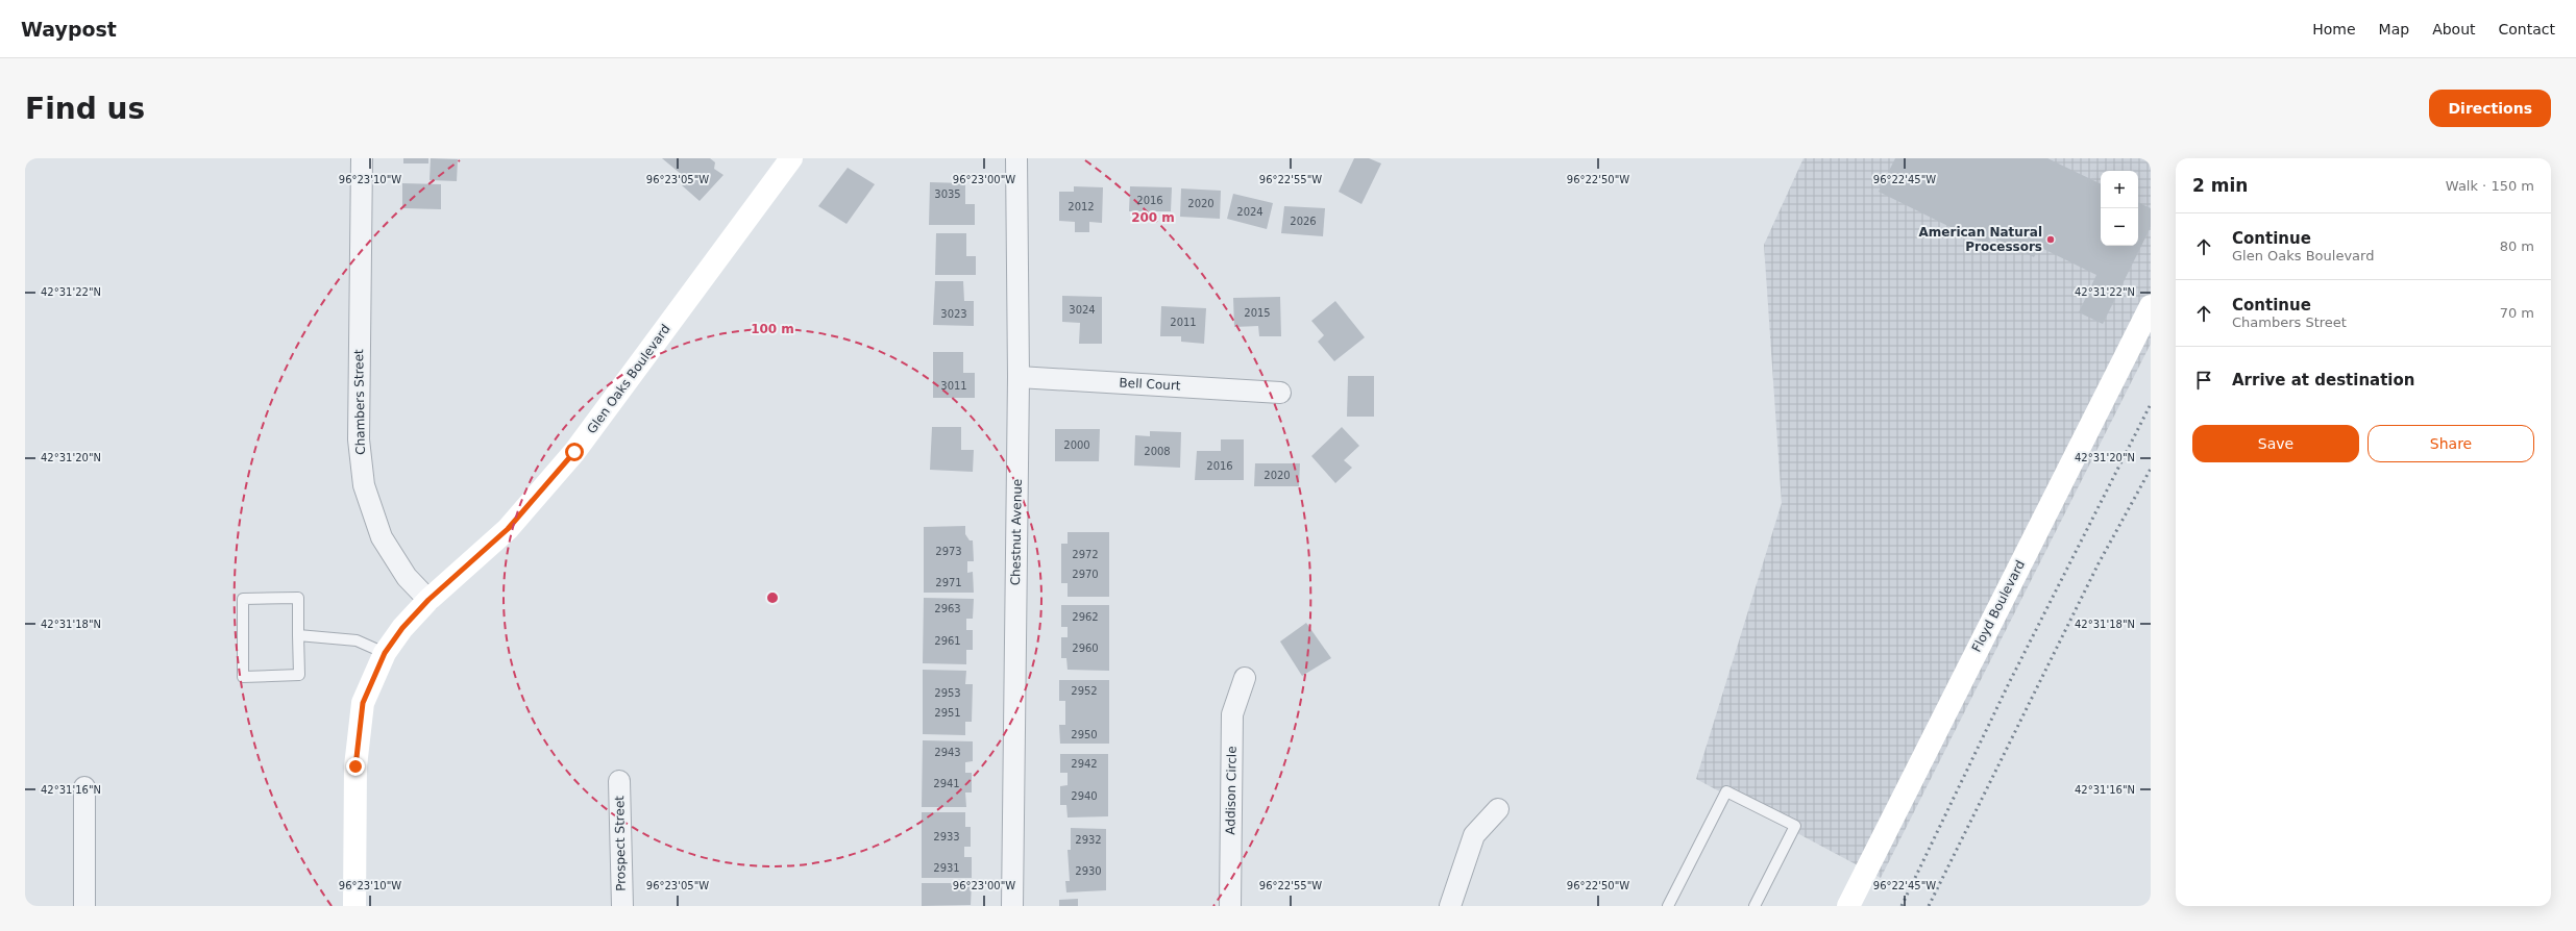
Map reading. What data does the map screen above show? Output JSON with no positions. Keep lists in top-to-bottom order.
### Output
{
  "streets": {
    "main road": ["Glen Oaks Boulevard", "Floyd Boulevard"],
    "street": [
      "Bell Court",
      "Chambers Street",
      "Chestnut Avenue",
      "Addison Circle",
      "Prospect Street"
    ]
  },
  "crossings": [
    ["Glen Oaks Boulevard", "Chambers Street"],
    ["Bell Court", "Chestnut Avenue"]
  ],
  "places": ["American Natural Processors"],
  "house_numbers": [
    "3035",
    "2016",
    "2020",
    "2012",
    "2024",
    "2026",
    "3024",
    "2015",
    "3023",
    "2011",
    "3011",
    "2000",
    "2008",
    "2016",
    "2020",
    "2973",
    "2972",
    "2970",
    "2971",
    "2963",
    "2962",
    "2961",
    "2960",
    "2952",
    "2953",
    "2951",
    "2950",
    "2943",
    "2942",
    "2941",
    "2940",
    "2933",
    "2932",
    "2931",
    "2930"
  ],
  "page": {
    "header": "Waypost",
    "nav": [
      "Home",
      "Map",
      "About",
      "Contact"
    ],
    "buttons": [
      "Directions",
      ["Save", "Share"]
    ],
    "title": "Find us",
    "heading": ["2 min", "Walk · 150 m"],
    "map_buttons": ["+", "−"],
    "list": [
      ["Continue", "Glen Oaks Boulevard", "80 m"],
      ["Continue", "Chambers Street", "70 m"],
      "Arrive at destination"
    ]
  },
  "coordinates": [
    "96°23'10\"W",
    "96°23'05\"W",
    "96°23'00\"W",
    "96°22'55\"W",
    "96°22'50\"W",
    "96°22'45\"W",
    "42°31'22\"N",
    "42°31'20\"N",
    "42°31'18\"N",
    "42°31'16\"N"
  ],
  "rings": ["200 m", "100 m"]
}
